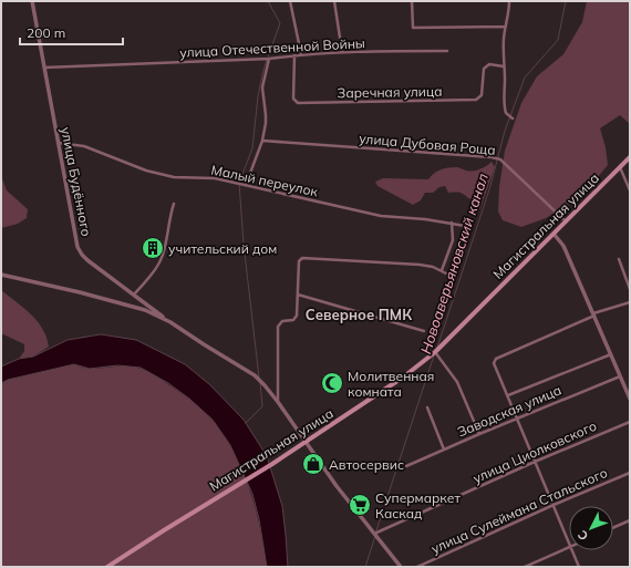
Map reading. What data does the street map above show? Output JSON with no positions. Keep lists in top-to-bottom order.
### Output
{
  "streets": {
    "main road": ["Магистральная улица"],
    "street": [
      "улица Отечественной Войны",
      "Заречная улица",
      "улица Дубовая Роща",
      "Малый переулок",
      "улица Будённого",
      "Заводская улица",
      "улица Циолковского",
      "улица Сулеймана Стальского"
    ]
  },
  "crossings": [
    ["улица Отечественной Войны", "Заречная улица"],
    ["улица Отечественной Войны", "улица Будённого"],
    ["улица Дубовая Роща", "Магистральная улица"],
    ["Малый переулок", "улица Будённого"]
  ],
  "districts": ["Северное ПМК"],
  "water": ["Новоаверьяновский канал"],
  "places": {
    "building": ["учительский дом"],
    "mosque": ["Молитвенная комната"],
    "shop": ["Автосервис"],
    "supermarket": ["Супермаркет Каскад"]
  },
  "scale_bar": "200 m",
  "north": "bottom left"
}
